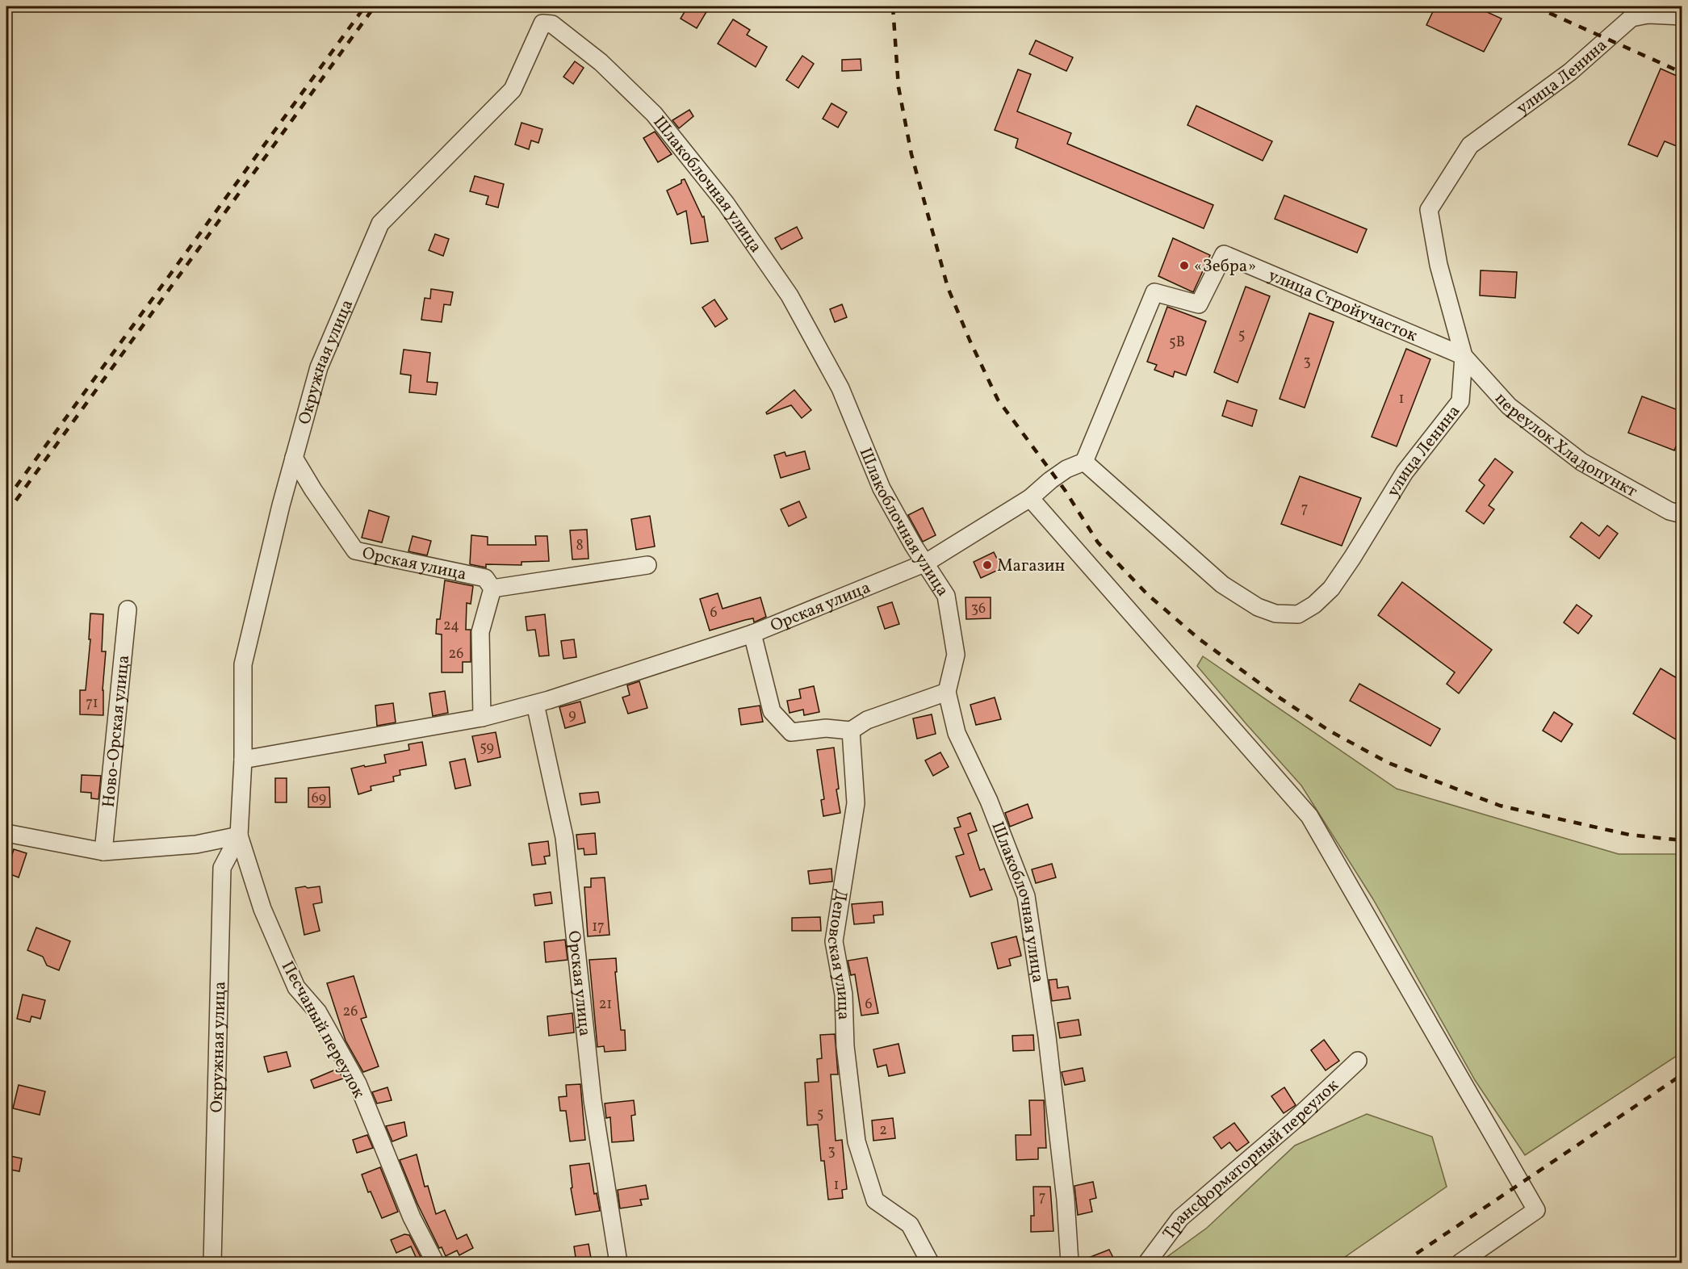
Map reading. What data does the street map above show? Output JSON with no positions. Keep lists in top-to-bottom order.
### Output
{
  "streets": {
    "street": [
      "улица Ленина",
      "Шлакоблочная улица",
      "улица Стройучасток",
      "Окружная улица",
      "переулок Хладопункт",
      "Орская улица",
      "Ново-Орская улица",
      "Деповская улица",
      "Песчаный переулок",
      "Трансформаторный переулок"
    ]
  },
  "crossings": [
    ["улица Ленина", "улица Стройучасток"],
    ["улица Ленина", "переулок Хладопункт"],
    ["улица Ленина", "Орская улица"],
    ["Шлакоблочная улица", "Окружная улица"],
    ["Шлакоблочная улица", "Орская улица"],
    ["улица Стройучасток", "переулок Хладопункт"],
    ["улица Стройучасток", "Орская улица"],
    ["Окружная улица", "Орская улица"],
    ["Окружная улица", "Песчаный переулок"],
    ["Орская улица", "Песчаный переулок"]
  ],
  "places": ["«Зебра»", "Магазин"],
  "house_numbers": [
    "5",
    "5В",
    "3",
    "1",
    "7",
    "8",
    "36",
    "6",
    "24",
    "26",
    "71",
    "9",
    "59",
    "69",
    "17",
    "21",
    "6",
    "26",
    "5",
    "2",
    "3",
    "1",
    "7"
  ]
}
